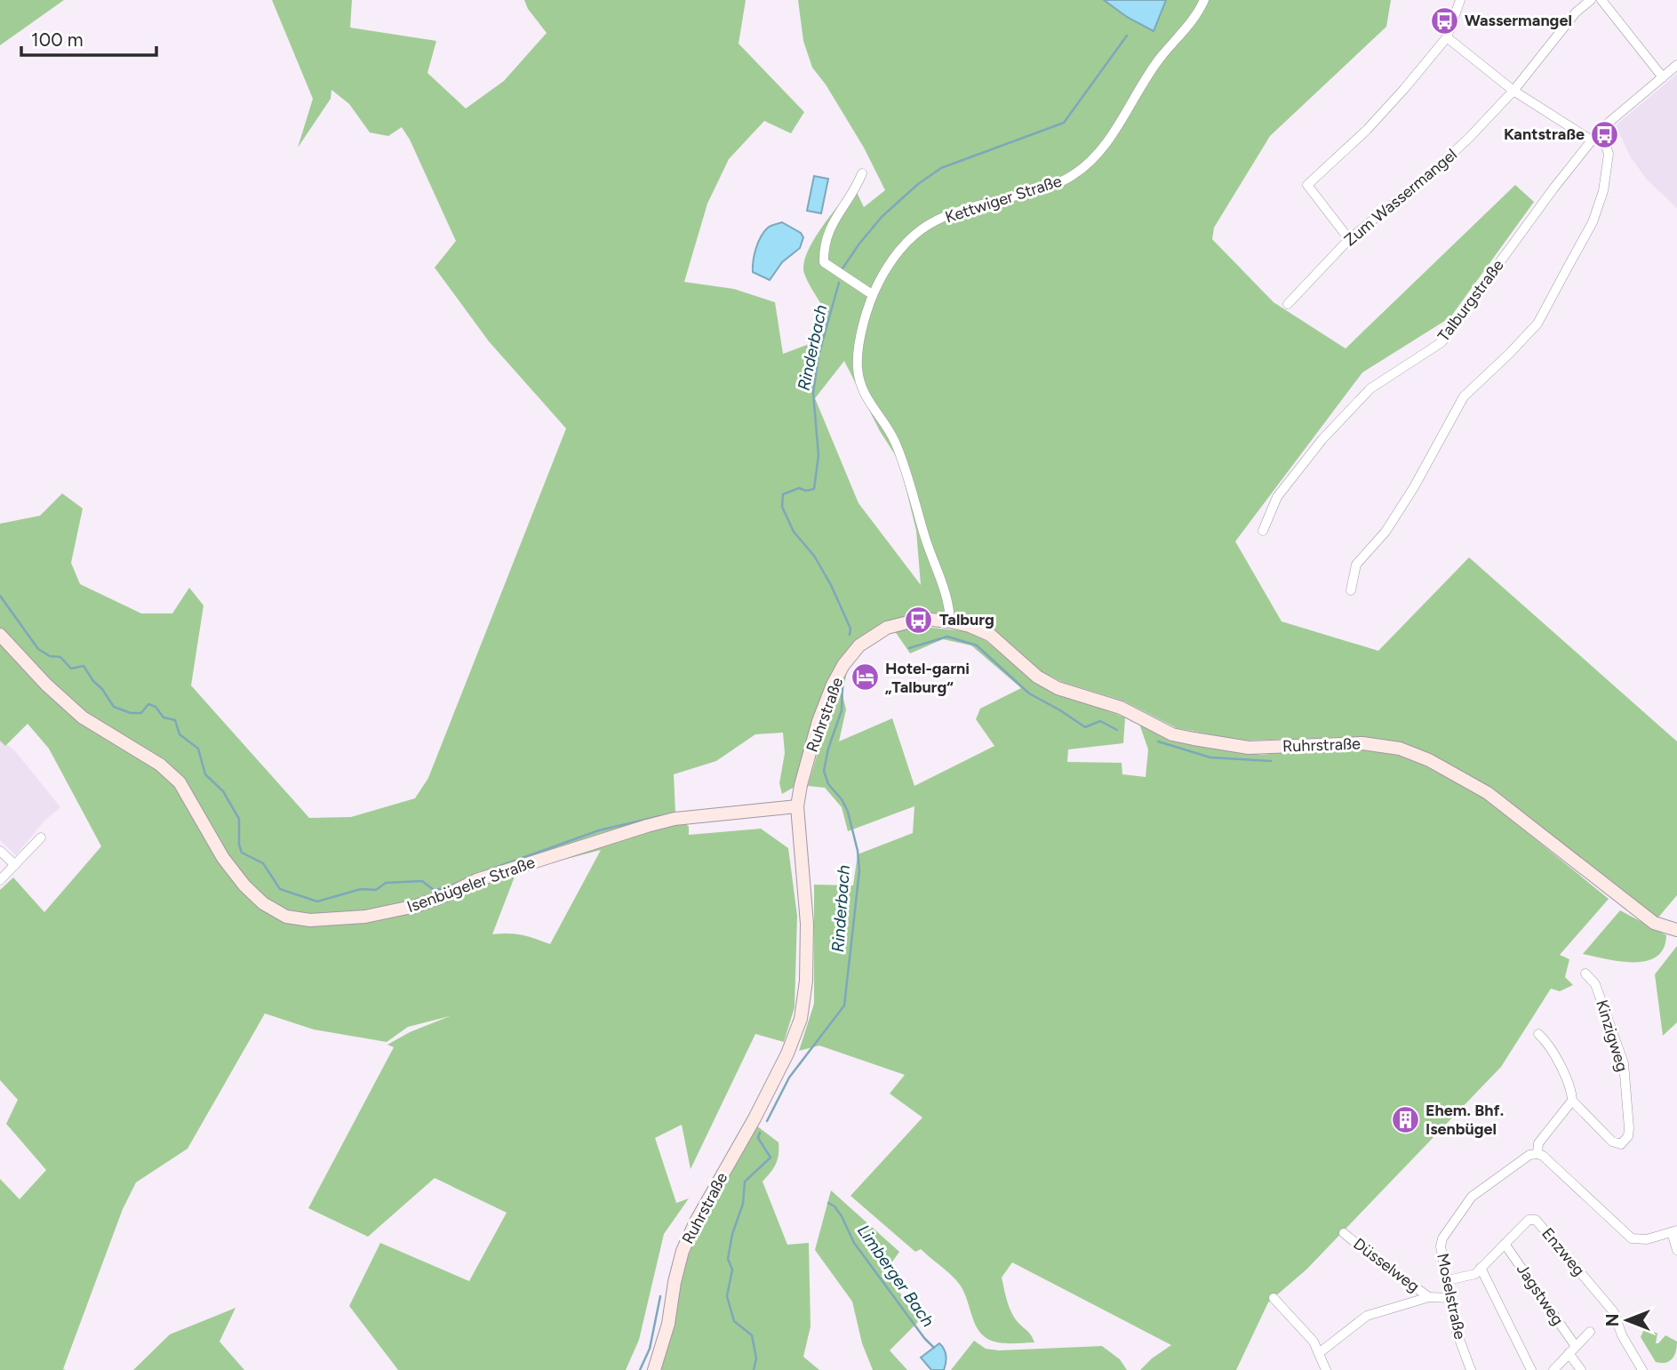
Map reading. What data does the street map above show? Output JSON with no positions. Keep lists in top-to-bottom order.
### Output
{
  "streets": {
    "main road": ["Ruhrstraße", "Isenbügeler Straße"],
    "street": [
      "Zum Wassermangel",
      "Kettwiger Straße",
      "Talburgstraße",
      "Kinzigweg",
      "Enzweg",
      "Düsselweg",
      "Jagstweg",
      "Moselstraße"
    ]
  },
  "crossings": [
    ["Kettwiger Straße", "Ruhrstraße"],
    ["Ruhrstraße", "Isenbügeler Straße"],
    ["Enzweg", "Jagstweg"],
    ["Enzweg", "Moselstraße"]
  ],
  "water": ["Rinderbach", "Limberger Bach"],
  "places": {
    "bus stop": ["Wassermangel", "Kantstraße", "Talburg"],
    "hotel": ["Hotel-garni „Talburg“"],
    "building": ["Ehem. Bhf. Isenbügel"]
  },
  "scale_bar": "100 m",
  "north": "left"
}
